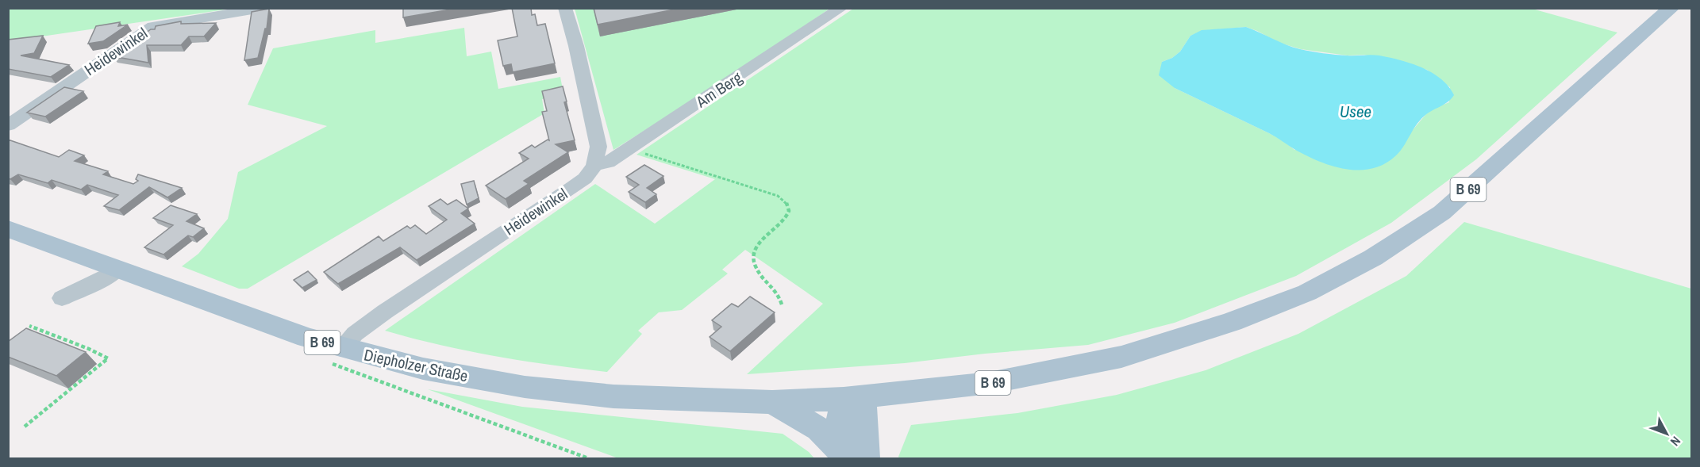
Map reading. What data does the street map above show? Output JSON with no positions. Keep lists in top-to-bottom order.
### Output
{
  "streets": {
    "main road": ["B 69", "Diepholzer Straße"],
    "street": ["Heidewinkel", "Am Berg"]
  },
  "crossings": [
    ["Heidewinkel", "Am Berg"],
    ["Heidewinkel", "Diepholzer Straße"],
    ["B 69", "Diepholzer Straße"]
  ],
  "water": ["Usee"],
  "north": "bottom right"
}
